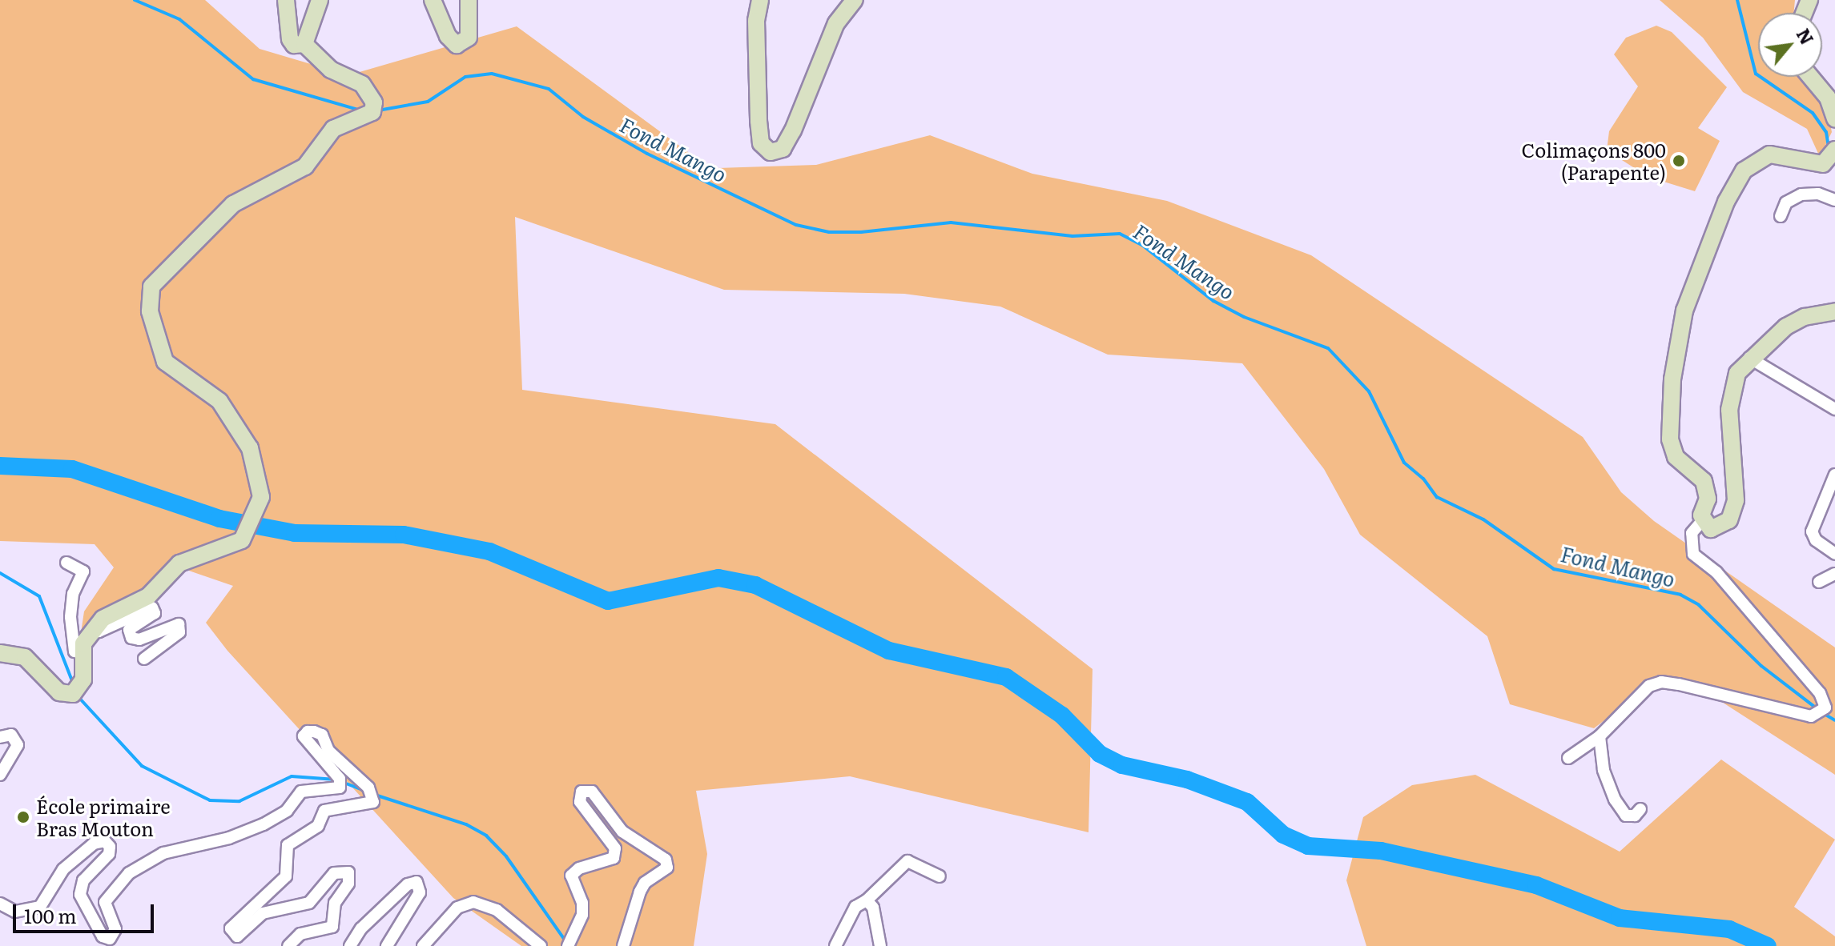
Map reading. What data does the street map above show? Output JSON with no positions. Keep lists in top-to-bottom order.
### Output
{
  "water": ["Fond Mango"],
  "places": ["Colimaçons 800 (Parapente)", "École primaire Bras Mouton"],
  "scale_bar": "100 m",
  "north": "top right"
}
